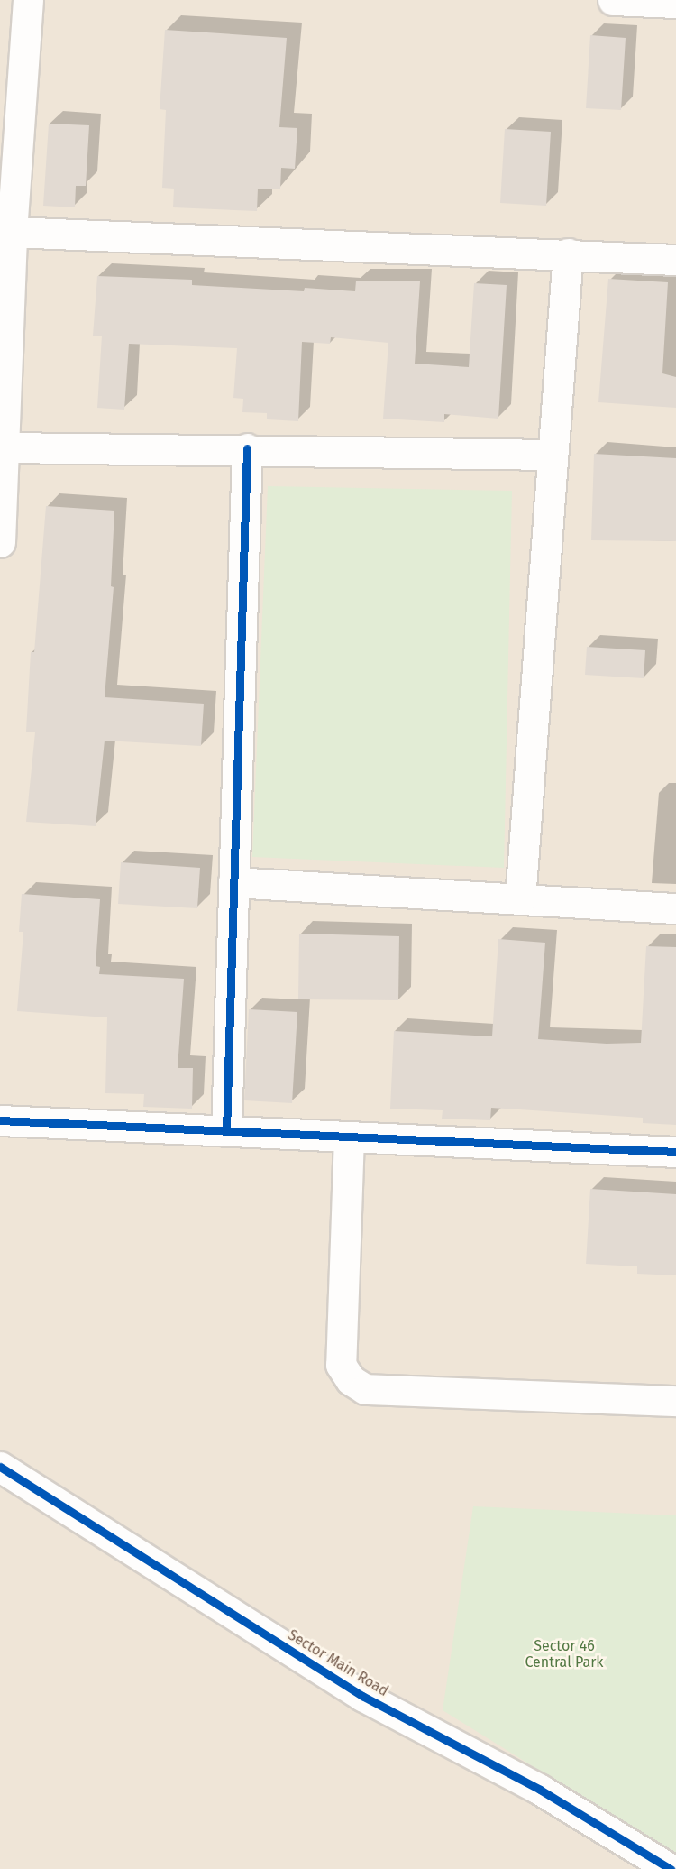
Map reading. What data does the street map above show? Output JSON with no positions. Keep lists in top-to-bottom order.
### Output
{
  "streets": {
    "street": ["Sector Main Road"]
  },
  "parks": ["Sector 46 Central Park"]
}
